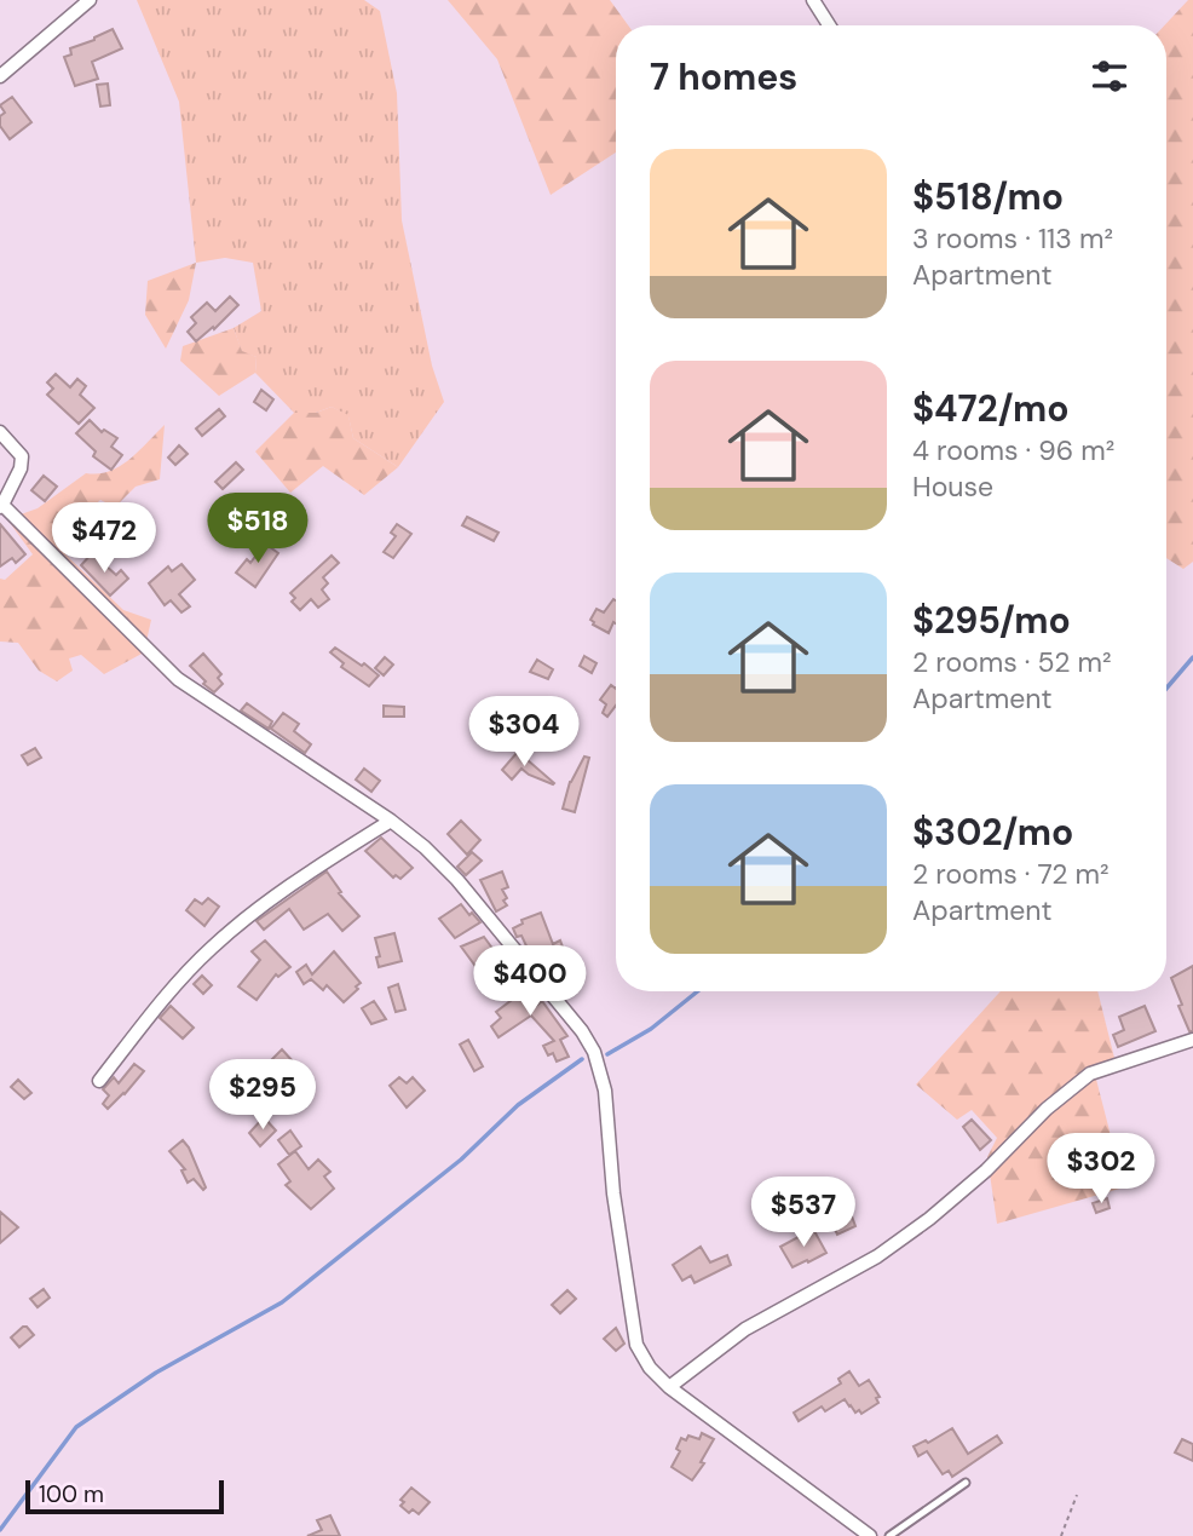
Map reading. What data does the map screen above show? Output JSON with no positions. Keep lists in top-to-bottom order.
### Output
{
  "scale_bar": "100 m",
  "page": {
    "heading": "7 homes",
    "list": [
      {
        "name": "$518/mo",
        "note": "3 rooms · 113 m² · Apartment"
      },
      {
        "name": "$472/mo",
        "note": "4 rooms · 96 m² · House"
      },
      {
        "name": "$295/mo",
        "note": "2 rooms · 52 m² · Apartment"
      },
      {
        "name": "$302/mo",
        "note": "2 rooms · 72 m² · Apartment"
      }
    ],
    "price": [
      "$518",
      "$472",
      "$304",
      "$400",
      "$295",
      "$302",
      "$537"
    ],
    "scale": "100 m"
  }
}
